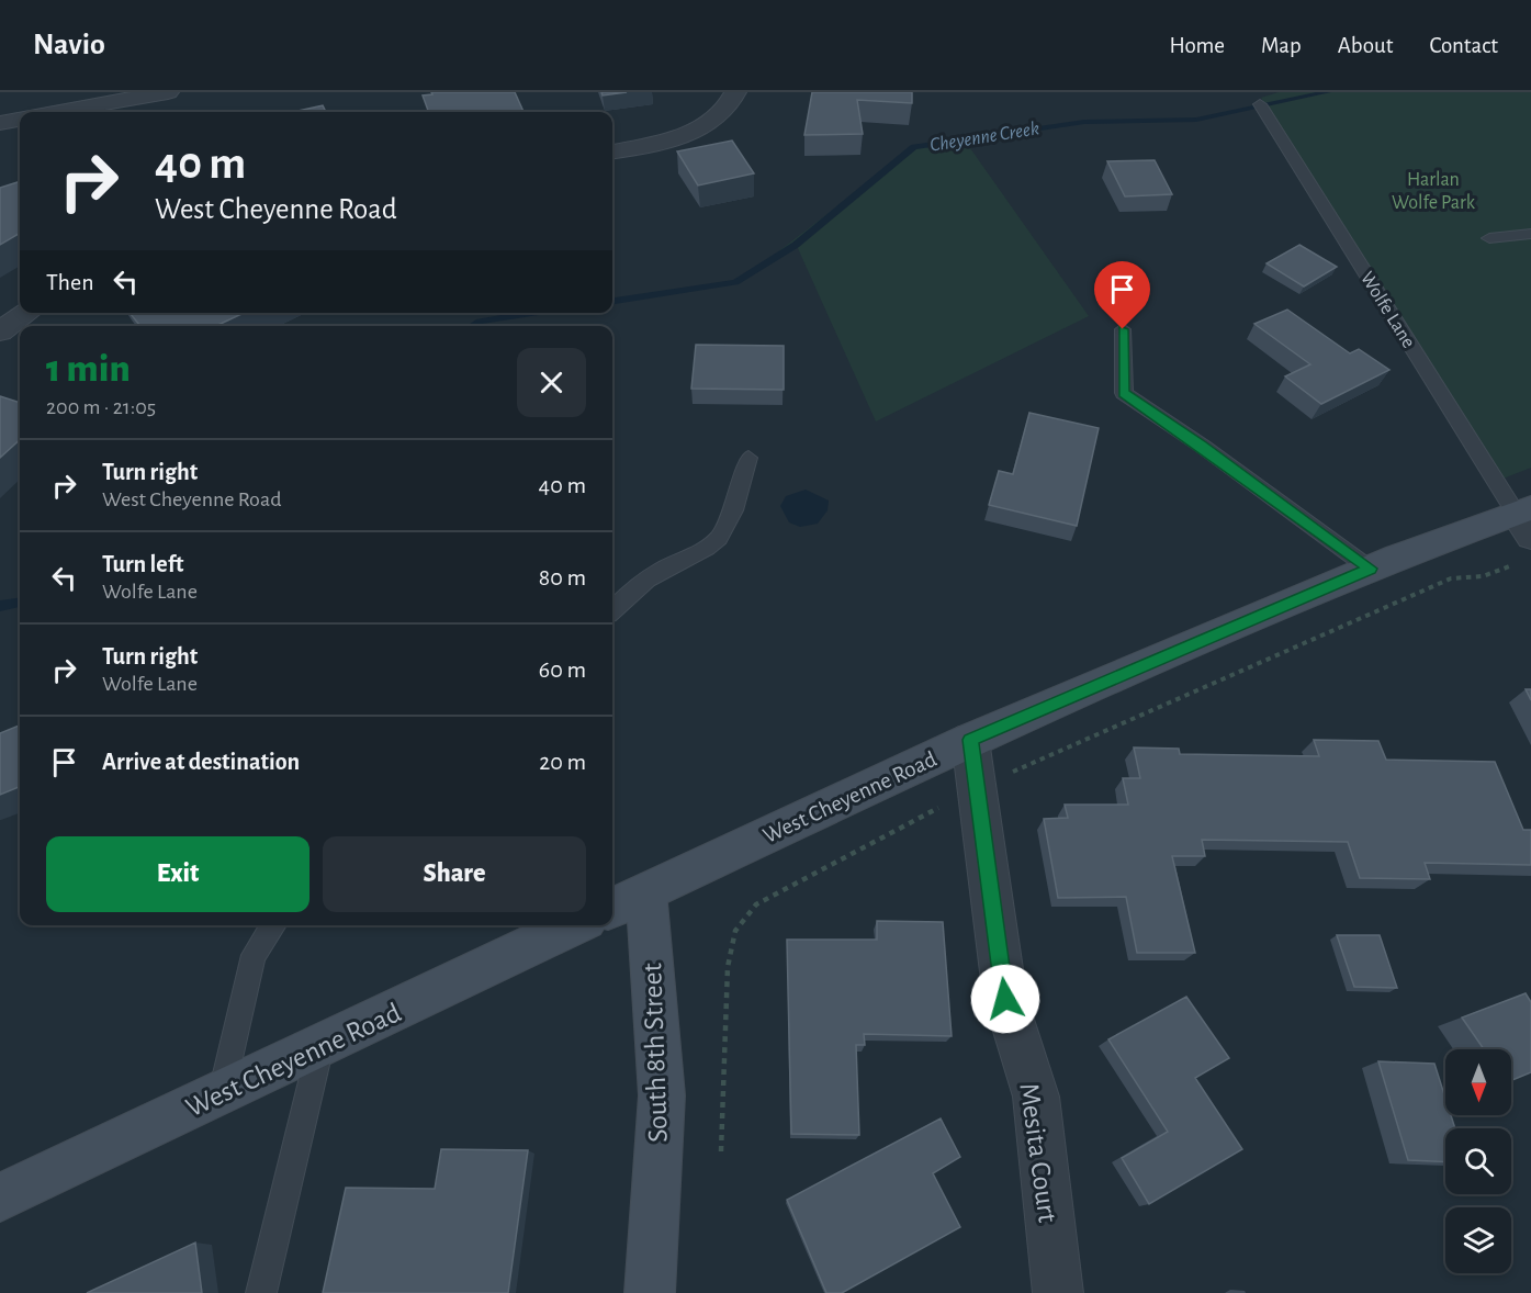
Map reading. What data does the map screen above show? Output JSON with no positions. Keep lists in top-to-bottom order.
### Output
{
  "streets": {
    "main road": ["West Cheyenne Road", "South 8th Street"],
    "street": ["Mesita Court"],
    "lane": ["Wolfe Lane"]
  },
  "crossings": [
    ["Wolfe Lane", "West Cheyenne Road"],
    ["West Cheyenne Road", "South 8th Street"],
    ["West Cheyenne Road", "Mesita Court"]
  ],
  "water": ["Cheyenne Creek"],
  "parks": ["Harlan Wolfe Park"],
  "north": "bottom",
  "page": {
    "header": "Navio",
    "nav": [
      "Home",
      "Map",
      "About",
      "Contact"
    ],
    "turn": ["40 m", "West Cheyenne Road"],
    "then": "Then",
    "heading": ["1 min", "200 m · 21:05"],
    "list": [
      {
        "name": "Turn right",
        "note": "West Cheyenne Road",
        "value": "40 m"
      },
      {
        "name": "Turn left",
        "note": "Wolfe Lane",
        "value": "80 m"
      },
      {
        "name": "Turn right",
        "note": "Wolfe Lane",
        "value": "60 m"
      },
      {
        "name": "Arrive at destination",
        "value": "20 m"
      }
    ],
    "buttons": ["Exit", "Share"]
  }
}
